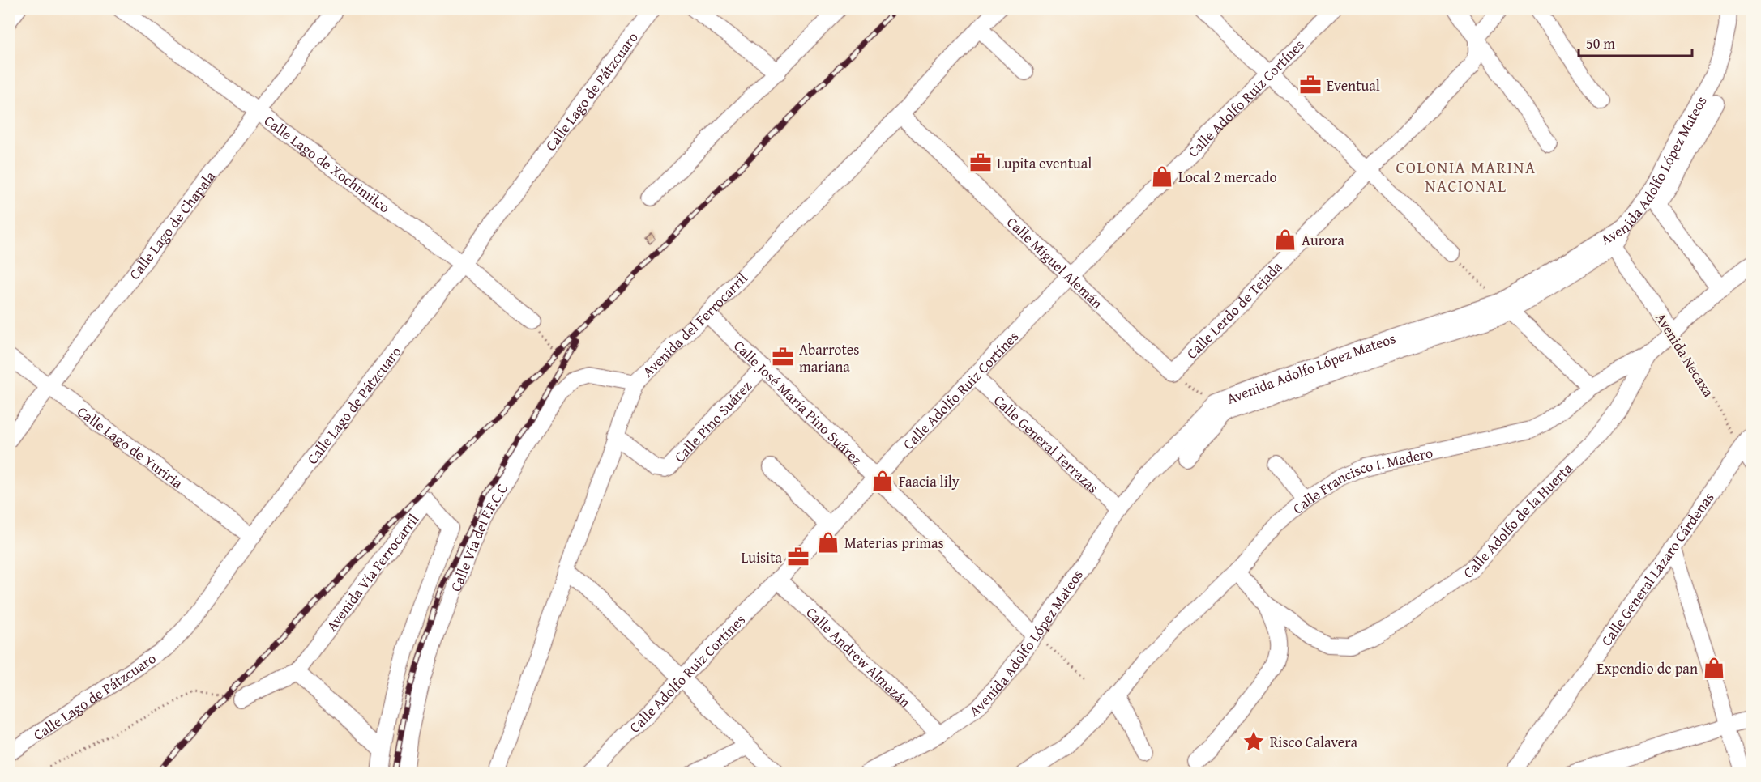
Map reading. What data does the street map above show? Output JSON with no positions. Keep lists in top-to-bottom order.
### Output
{
  "streets": {
    "street": [
      "Calle Lago de Pátzcuaro",
      "Calle Adolfo Ruiz Cortínes",
      "Calle Lago de Xochimilco",
      "Avenida Adolfo López Mateos",
      "Calle Lago de Chapala",
      "Calle Miguel Alemán",
      "Calle Lerdo de Tejada",
      "Avenida del Ferrocarril",
      "Avenida Necaxa",
      "Calle José María Pino Suárez",
      "Calle Pino Suárez",
      "Calle General Terrazas",
      "Calle Lago de Yuriria",
      "Calle Francisco I. Madero",
      "Calle Adolfo de la Huerta",
      "Calle Vía del F.F.C.C",
      "Calle General Lázaro Cárdenas",
      "Avenida Vía Ferrocarril",
      "Calle Andrew Almazán"
    ]
  },
  "crossings": [
    ["Calle Lago de Pátzcuaro", "Calle Lago de Xochimilco"],
    ["Calle Lago de Pátzcuaro", "Calle Lago de Yuriria"],
    ["Calle Adolfo Ruiz Cortínes", "Calle Miguel Alemán"],
    ["Calle Adolfo Ruiz Cortínes", "Calle José María Pino Suárez"],
    ["Calle Adolfo Ruiz Cortínes", "Calle General Terrazas"],
    ["Calle Adolfo Ruiz Cortínes", "Calle Andrew Almazán"],
    ["Calle Lago de Xochimilco", "Calle Lago de Chapala"],
    ["Avenida Adolfo López Mateos", "Calle José María Pino Suárez"],
    ["Avenida Adolfo López Mateos", "Calle General Terrazas"],
    ["Avenida Adolfo López Mateos", "Calle Andrew Almazán"],
    ["Calle Lago de Chapala", "Calle Lago de Yuriria"],
    ["Calle Miguel Alemán", "Calle Lerdo de Tejada"],
    ["Calle Miguel Alemán", "Avenida del Ferrocarril"],
    ["Avenida del Ferrocarril", "Calle José María Pino Suárez"],
    ["Avenida del Ferrocarril", "Calle Pino Suárez"],
    ["Avenida Necaxa", "Calle Francisco I. Madero"],
    ["Avenida Necaxa", "Calle General Lázaro Cárdenas"],
    ["Calle José María Pino Suárez", "Calle Pino Suárez"],
    ["Calle Francisco I. Madero", "Calle Adolfo de la Huerta"],
    ["Calle Vía del F.F.C.C", "Avenida Vía Ferrocarril"]
  ],
  "districts": ["COLONIA MARINA NACIONAL"],
  "places": {
    "office": [
      "Eventual",
      "Lupita eventual",
      "Abarrotes mariana",
      "Luisita"
    ],
    "shop": [
      "Local 2 mercado",
      "Aurora",
      "Faacia lily",
      "Materias primas",
      "Expendio de pan"
    ],
    "place": ["Risco Calavera"]
  },
  "scale_bar": "50 m"
}
